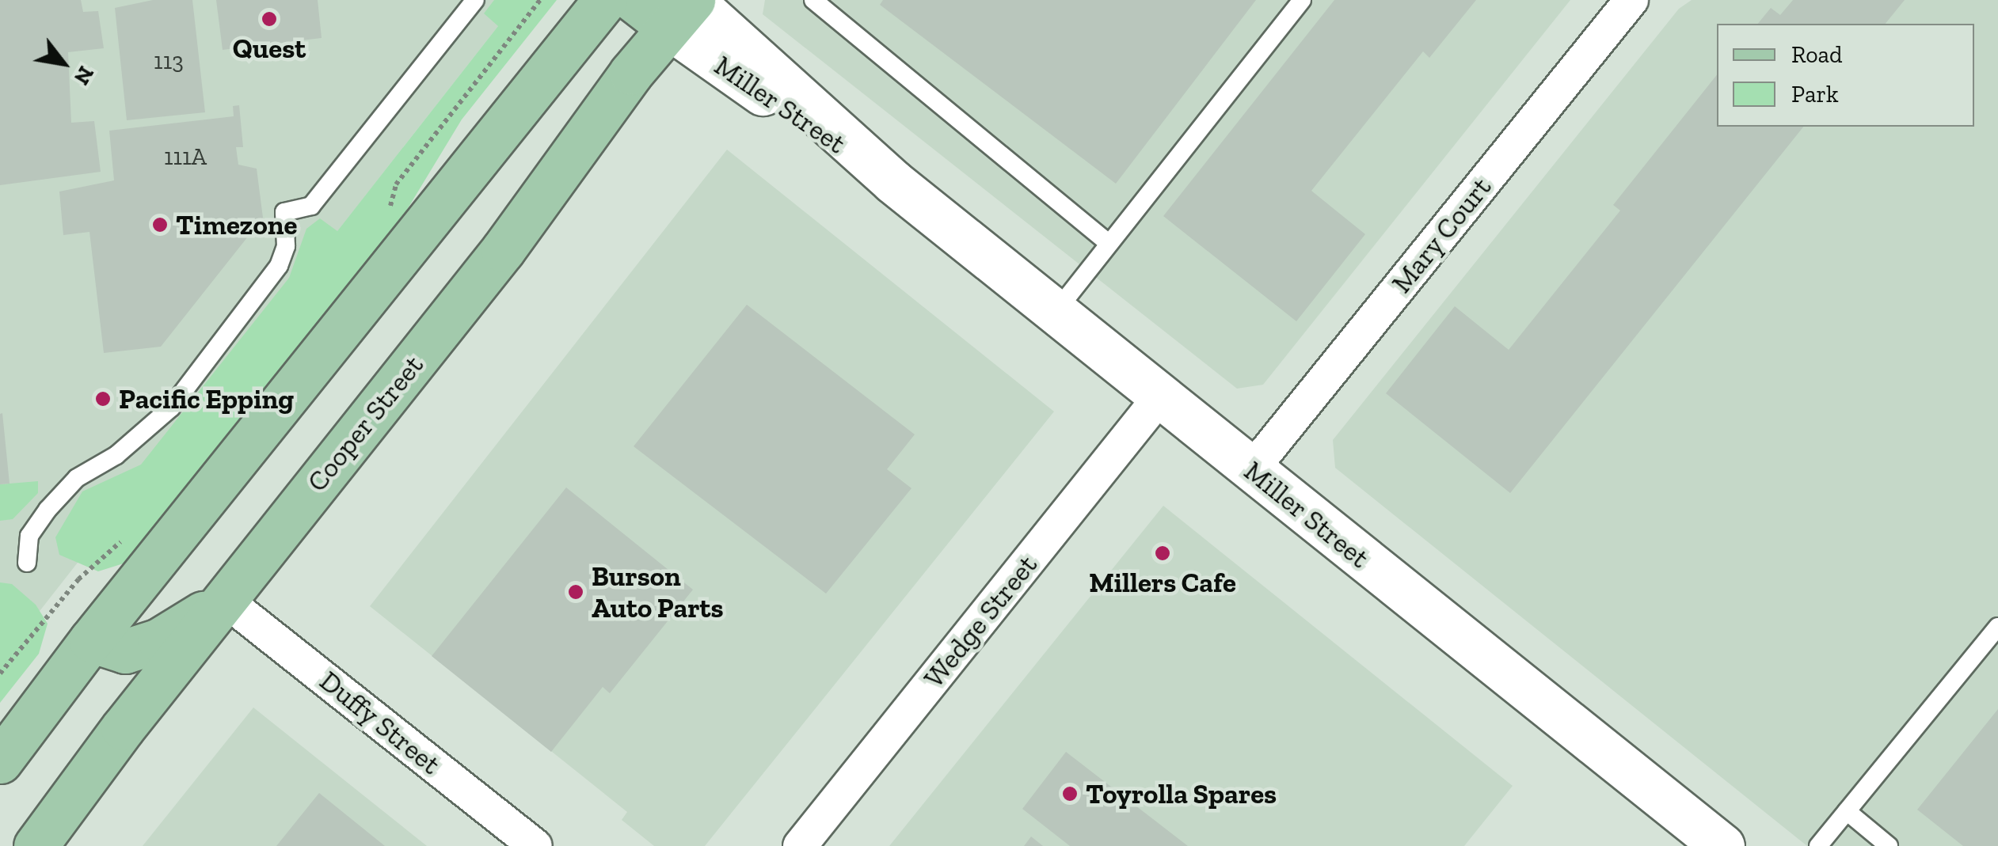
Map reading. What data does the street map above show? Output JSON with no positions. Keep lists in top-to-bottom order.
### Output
{
  "streets": {
    "main road": ["Cooper Street"],
    "street": [
      "Miller Street",
      "Mary Court",
      "Wedge Street",
      "Duffy Street"
    ]
  },
  "crossings": [
    ["Miller Street", "Mary Court"],
    ["Miller Street", "Cooper Street"],
    ["Miller Street", "Wedge Street"],
    ["Cooper Street", "Duffy Street"]
  ],
  "places": [
    "Quest",
    "Timezone",
    "Pacific Epping",
    "Millers Cafe",
    "Burson Auto Parts",
    "Toyrolla Spares"
  ],
  "house_numbers": ["113", "111A"],
  "legend": ["Road", "Park"],
  "north": "bottom right"
}
